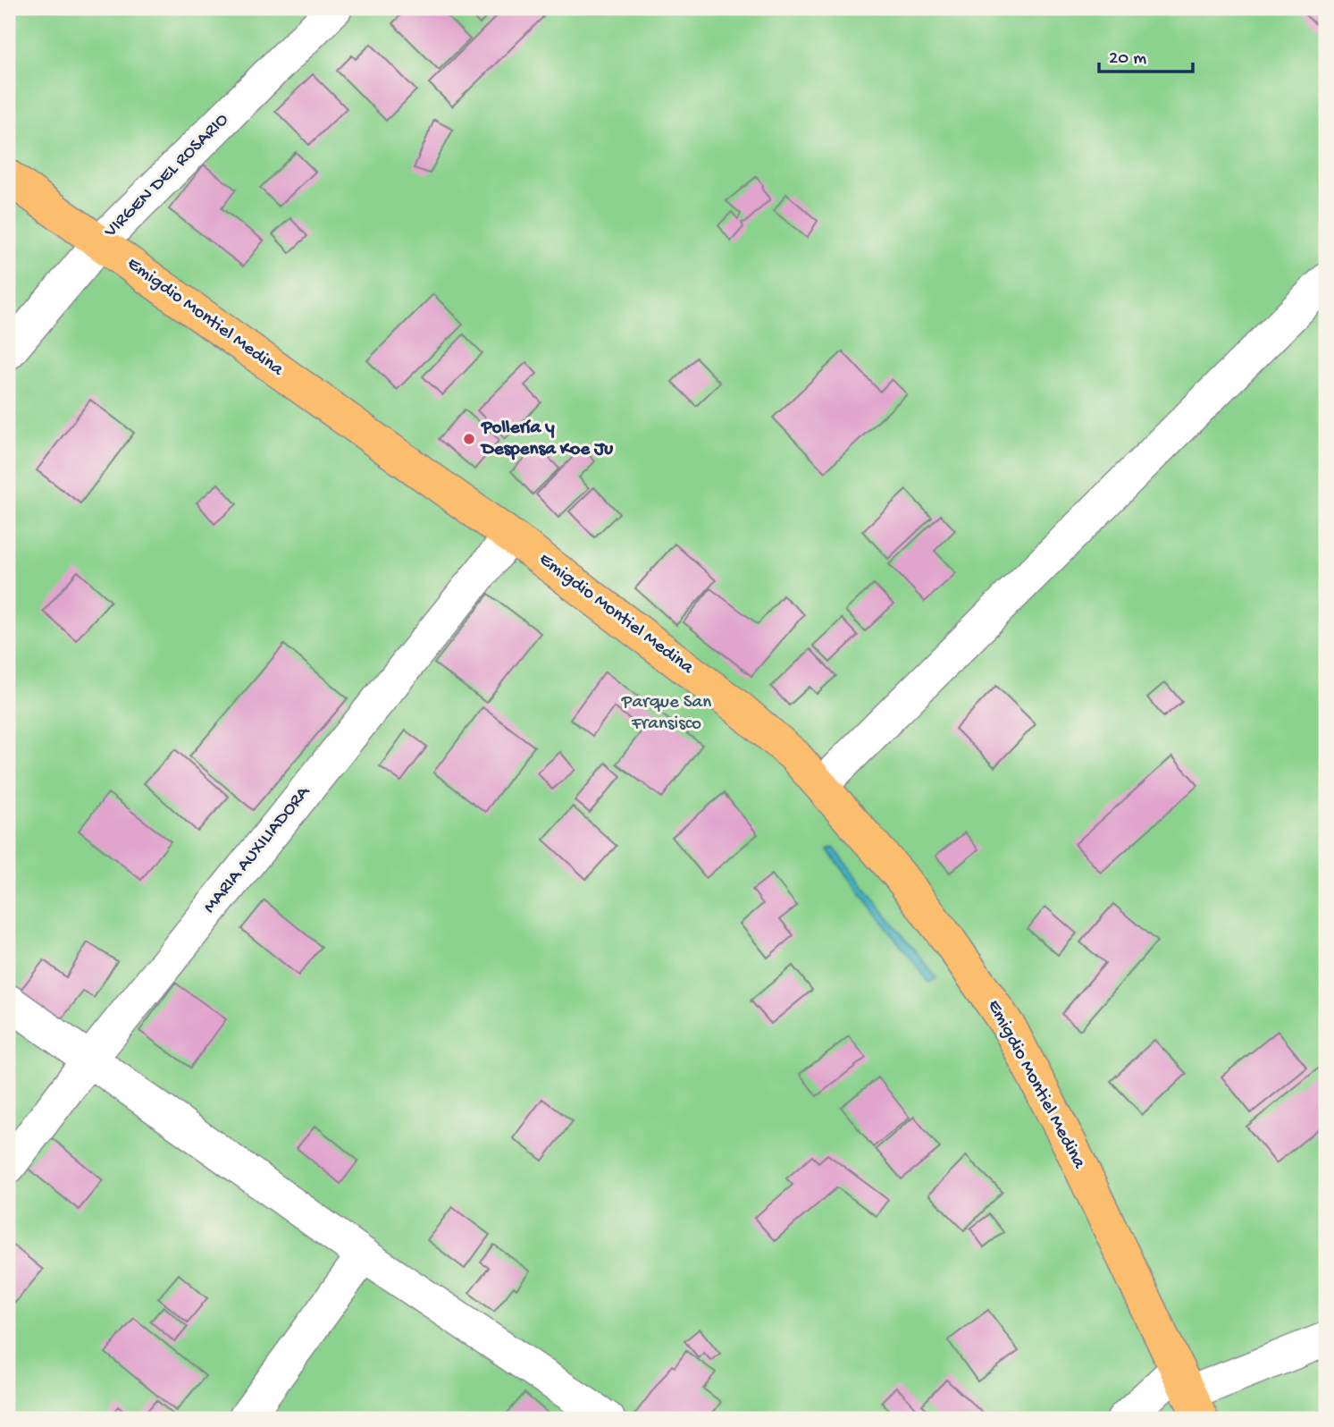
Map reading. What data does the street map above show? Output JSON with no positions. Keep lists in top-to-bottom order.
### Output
{
  "streets": {
    "main road": ["Emigdio Montiel Medina"],
    "street": ["VIRGEN DEL ROSARIO", "MARIA AUXILIADORA"]
  },
  "crossings": [
    ["VIRGEN DEL ROSARIO", "Emigdio Montiel Medina"],
    ["Emigdio Montiel Medina", "MARIA AUXILIADORA"]
  ],
  "parks": ["Parque San Fransisco"],
  "places": ["Pollería y Despensa Koe Ju"],
  "scale_bar": "20 m"
}
